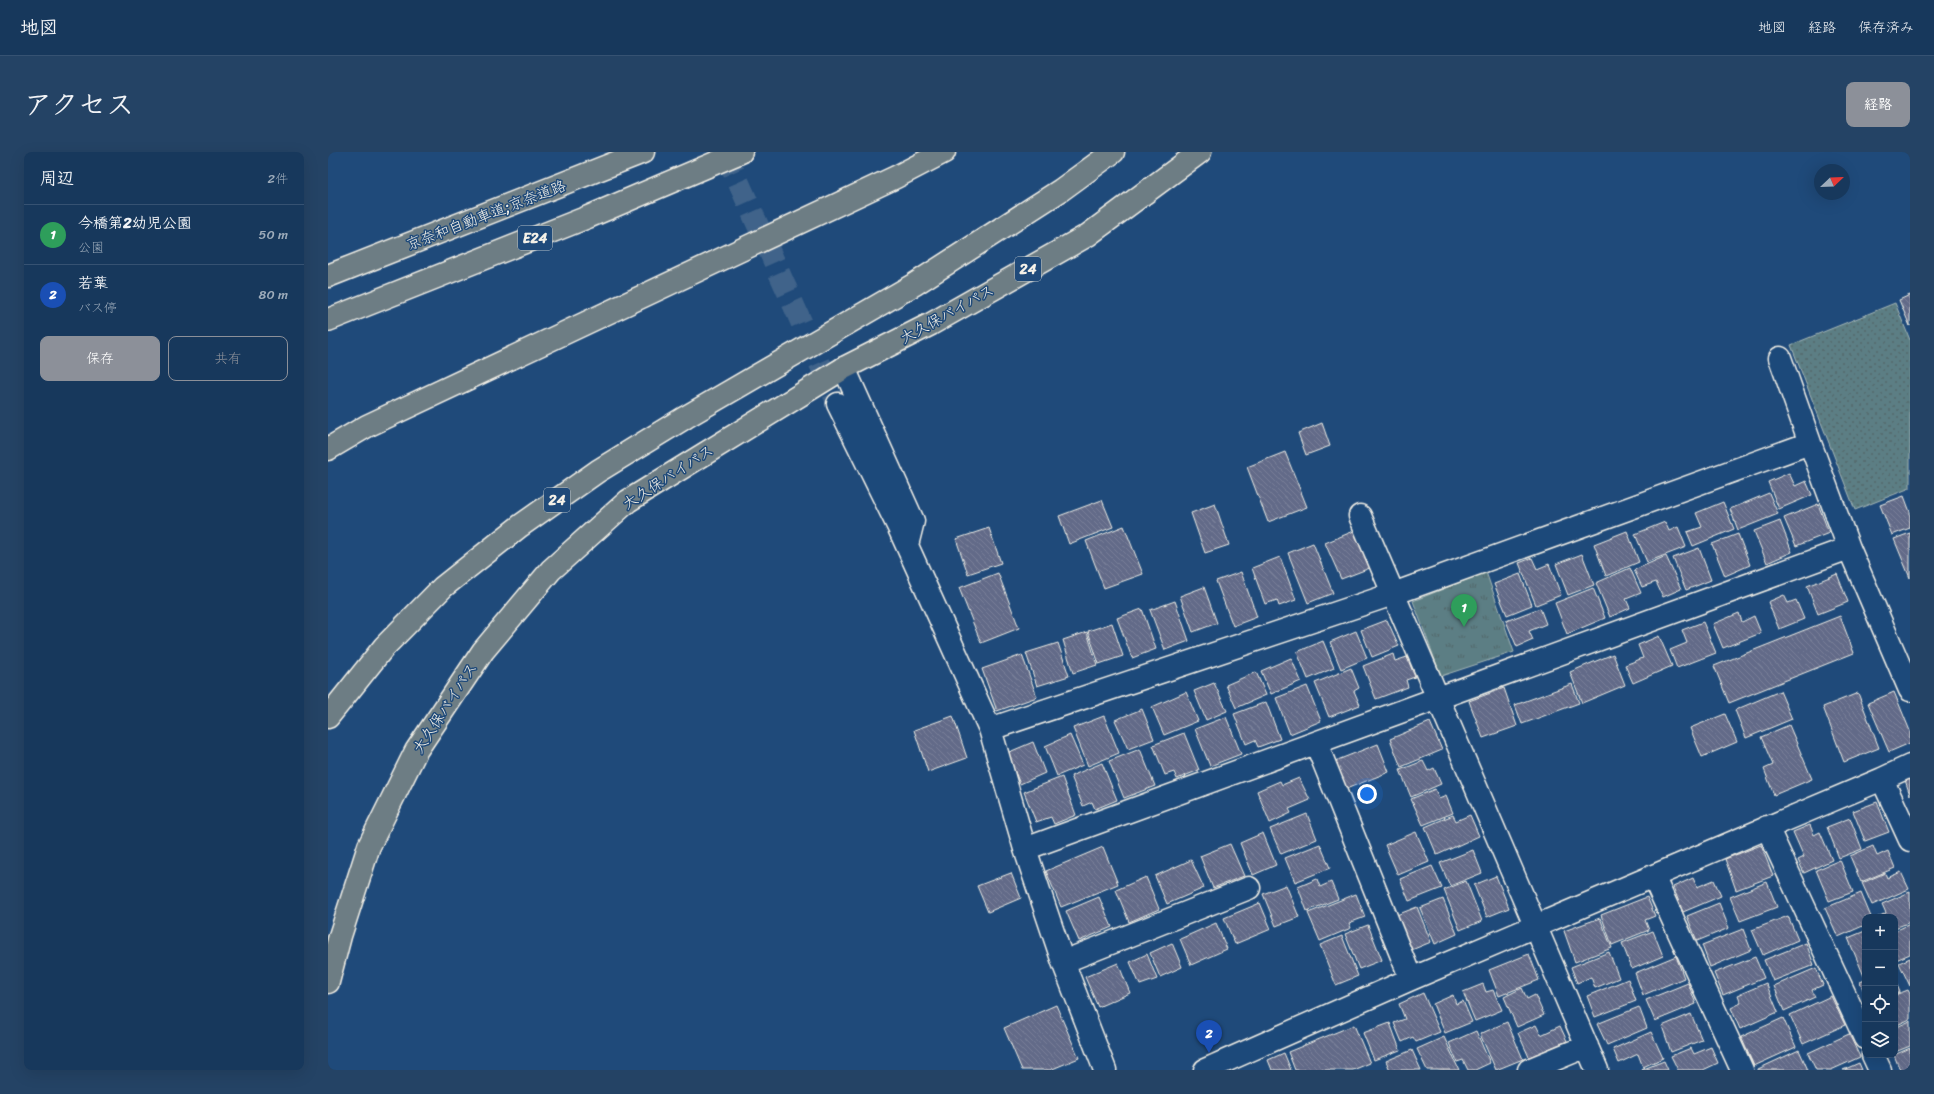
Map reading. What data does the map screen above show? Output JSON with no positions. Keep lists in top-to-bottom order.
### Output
{
  "streets": {
    "highway": [
      "京奈和自動車道;京奈道路",
      "E24",
      "24",
      "大久保バイパス"
    ]
  },
  "north": "top right",
  "page": {
    "header": "地図",
    "nav": ["地図", "経路", "保存済み"],
    "title": "アクセス",
    "buttons": [
      "経路",
      ["保存", "共有"]
    ],
    "heading": ["周辺", "2件"],
    "list": [
      {
        "mark": "1",
        "name": "今橋第2幼児公園",
        "note": "公園",
        "value": "50 m"
      },
      {
        "mark": "2",
        "name": "若葉",
        "note": "バス停",
        "value": "80 m"
      }
    ],
    "pins": ["1", "2"],
    "map_buttons": ["+", "−"]
  }
}
